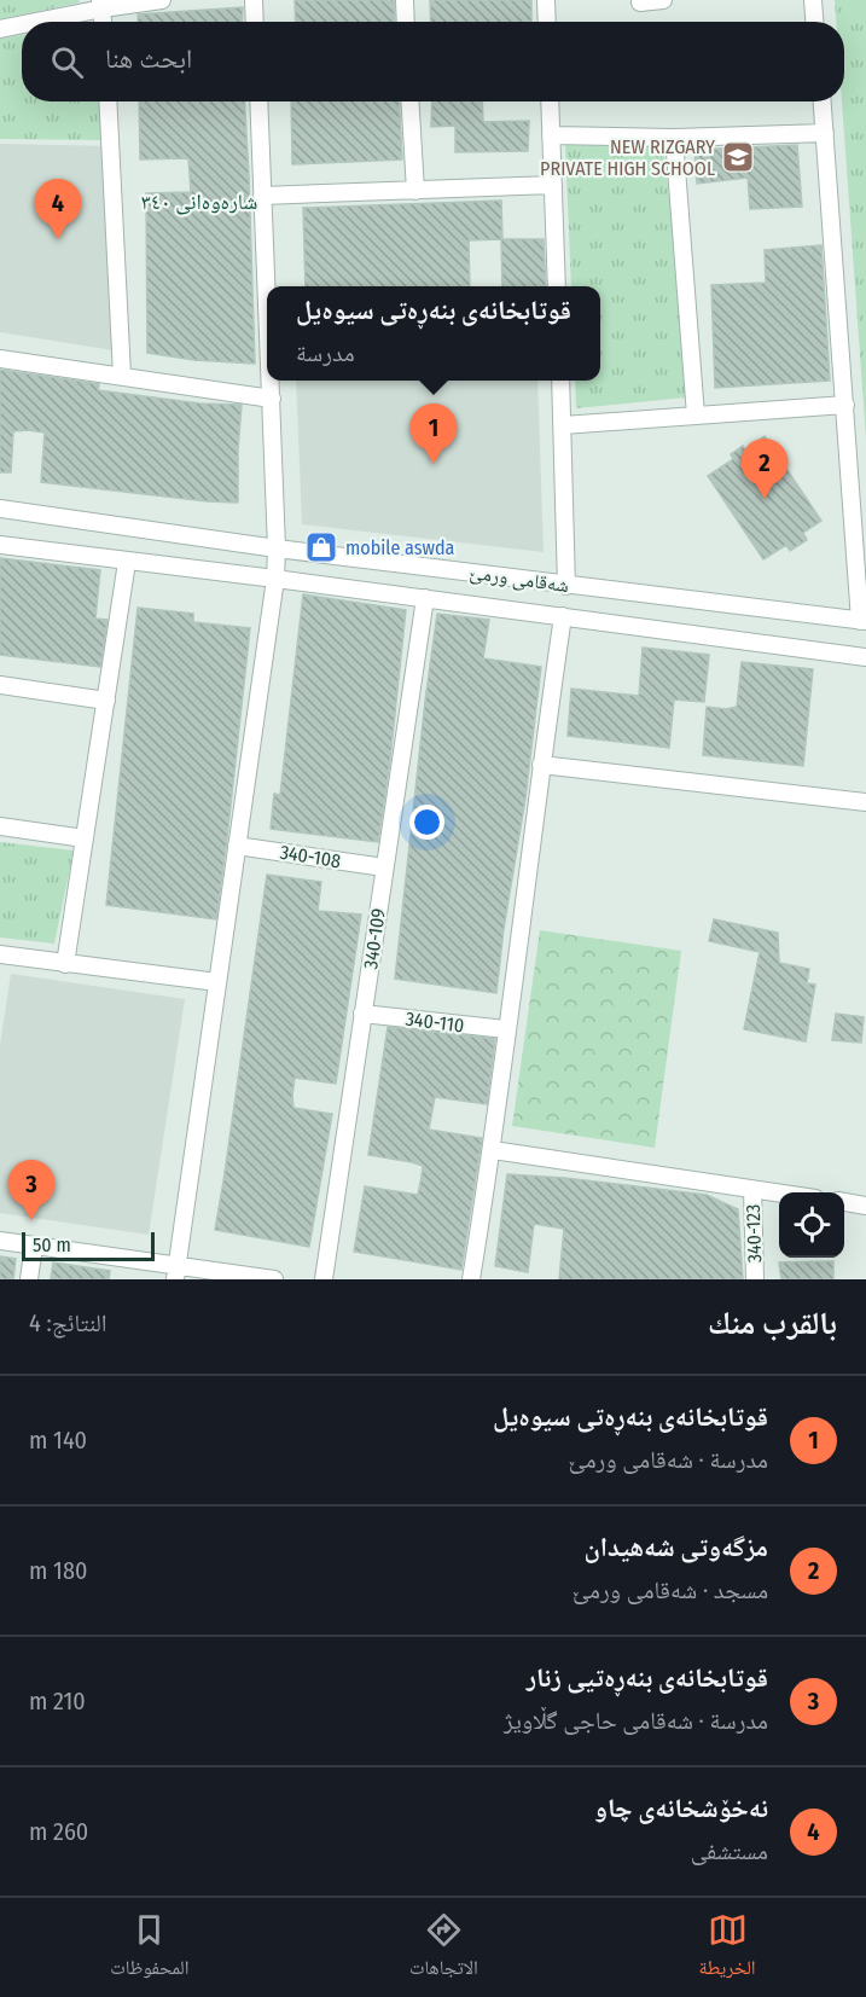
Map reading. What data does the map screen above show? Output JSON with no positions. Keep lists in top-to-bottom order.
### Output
{
  "streets": {
    "street": [
      "شەقامی ورمێ",
      "340-108",
      "340-109",
      "340-110",
      "340-123"
    ]
  },
  "crossings": [
    ["شەقامی ورمێ", "340-109"],
    ["340-108", "340-109"],
    ["340-109", "340-110"]
  ],
  "districts": ["شارەوەانی ٣٤٠"],
  "places": {
    "school or university": ["NEW RIZGARY PRIVATE HIGH SCHOOL"],
    "shop": ["mobile aswda"]
  },
  "scale_bar": "50 m",
  "page": {
    "search": "ابحث هنا",
    "pins": [
      "4",
      "1",
      "2",
      "3"
    ],
    "popup": ["قوتابخانەی بنەڕەتی سیوەیل", "مدرسة"],
    "scale": "50 m",
    "heading": ["بالقرب منك", "النتائج: 4"],
    "list": [
      {
        "mark": "1",
        "name": "قوتابخانەی بنەڕەتی سیوەیل",
        "note": "مدرسة · شەقامی ورمێ",
        "value": "140 m"
      },
      {
        "mark": "2",
        "name": "مزگەوتی شەهیدان",
        "note": "مسجد · شەقامی ورمێ",
        "value": "180 m"
      },
      {
        "mark": "3",
        "name": "قوتابخانەی بنەڕەتیی زنار",
        "note": "مدرسة · شەقامی حاجی گڵاویژ",
        "value": "210 m"
      },
      {
        "mark": "4",
        "name": "نەخۆشخانەی چاو",
        "note": "مستشفى",
        "value": "260 m"
      }
    ],
    "nav": ["الخريطة", "الاتجاهات", "المحفوظات"]
  }
}
